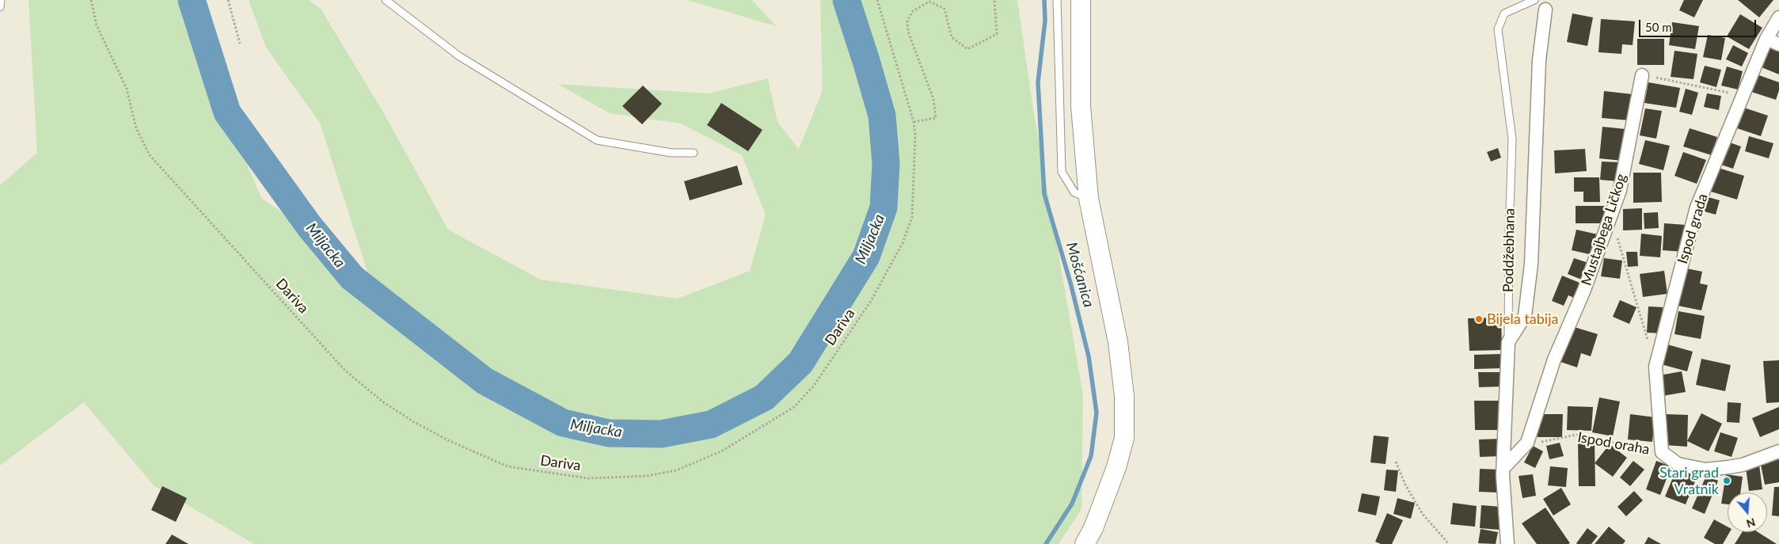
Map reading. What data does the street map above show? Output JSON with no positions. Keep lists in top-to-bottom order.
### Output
{
  "streets": {
    "street": [
      "Ispod grada",
      "Mustajbega Ličkog",
      "Poddžebhana",
      "Ispod oraha"
    ],
    "path": ["Dariva"]
  },
  "crossings": [
    ["Ispod grada", "Ispod oraha"],
    ["Mustajbega Ličkog", "Poddžebhana"]
  ],
  "water": ["Miljacka", "Mošćanica"],
  "places": ["Bijela tabija", "Stari grad Vratnik"],
  "scale_bar": "50 m",
  "north": "bottom"
}
